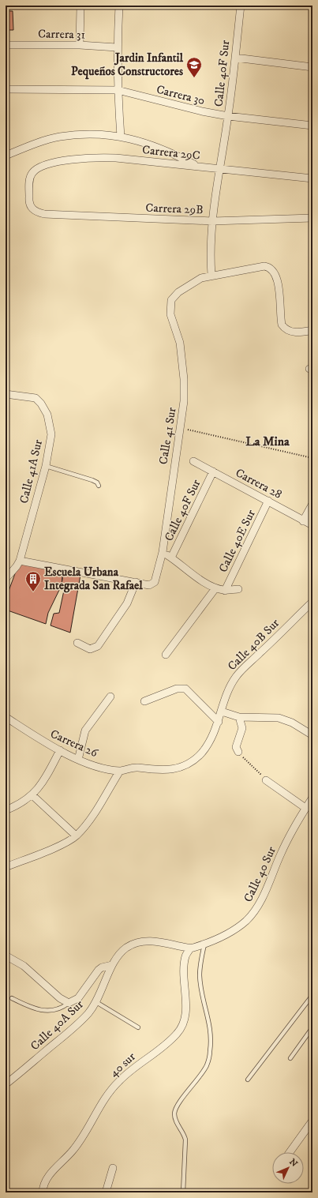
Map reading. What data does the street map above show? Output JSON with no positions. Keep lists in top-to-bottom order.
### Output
{
  "streets": {
    "street": [
      "Carrera 31",
      "Calle 40F Sur",
      "Carrera 30",
      "Carrera 29C",
      "Carrera 29B",
      "Calle 41 Sur",
      "Calle 41A Sur",
      "Carrera 28",
      "Calle 40E Sur",
      "Calle 40B Sur",
      "Carrera 26",
      "Calle 40 Sur",
      "Calle 40A Sur",
      "40 sur"
    ]
  },
  "crossings": [
    ["Calle 40F Sur", "Carrera 30"],
    ["Calle 40F Sur", "Carrera 29C"],
    ["Calle 40F Sur", "Carrera 29B"],
    ["Calle 40F Sur", "Calle 41 Sur"],
    ["Calle 40F Sur", "Carrera 28"],
    ["Carrera 29C", "Carrera 29B"],
    ["Carrera 28", "Calle 40E Sur"],
    ["Calle 40B Sur", "Carrera 26"],
    ["Calle 40 Sur", "Calle 40A Sur"],
    ["Calle 40 Sur", "40 sur"],
    ["Calle 40A Sur", "40 sur"]
  ],
  "districts": ["La Mina"],
  "places": {
    "school or university": ["Jardin Infantil Pequeños Constructores"],
    "building": ["Escuela Urbana Integrada San Rafael"]
  },
  "north": "top right"
}
